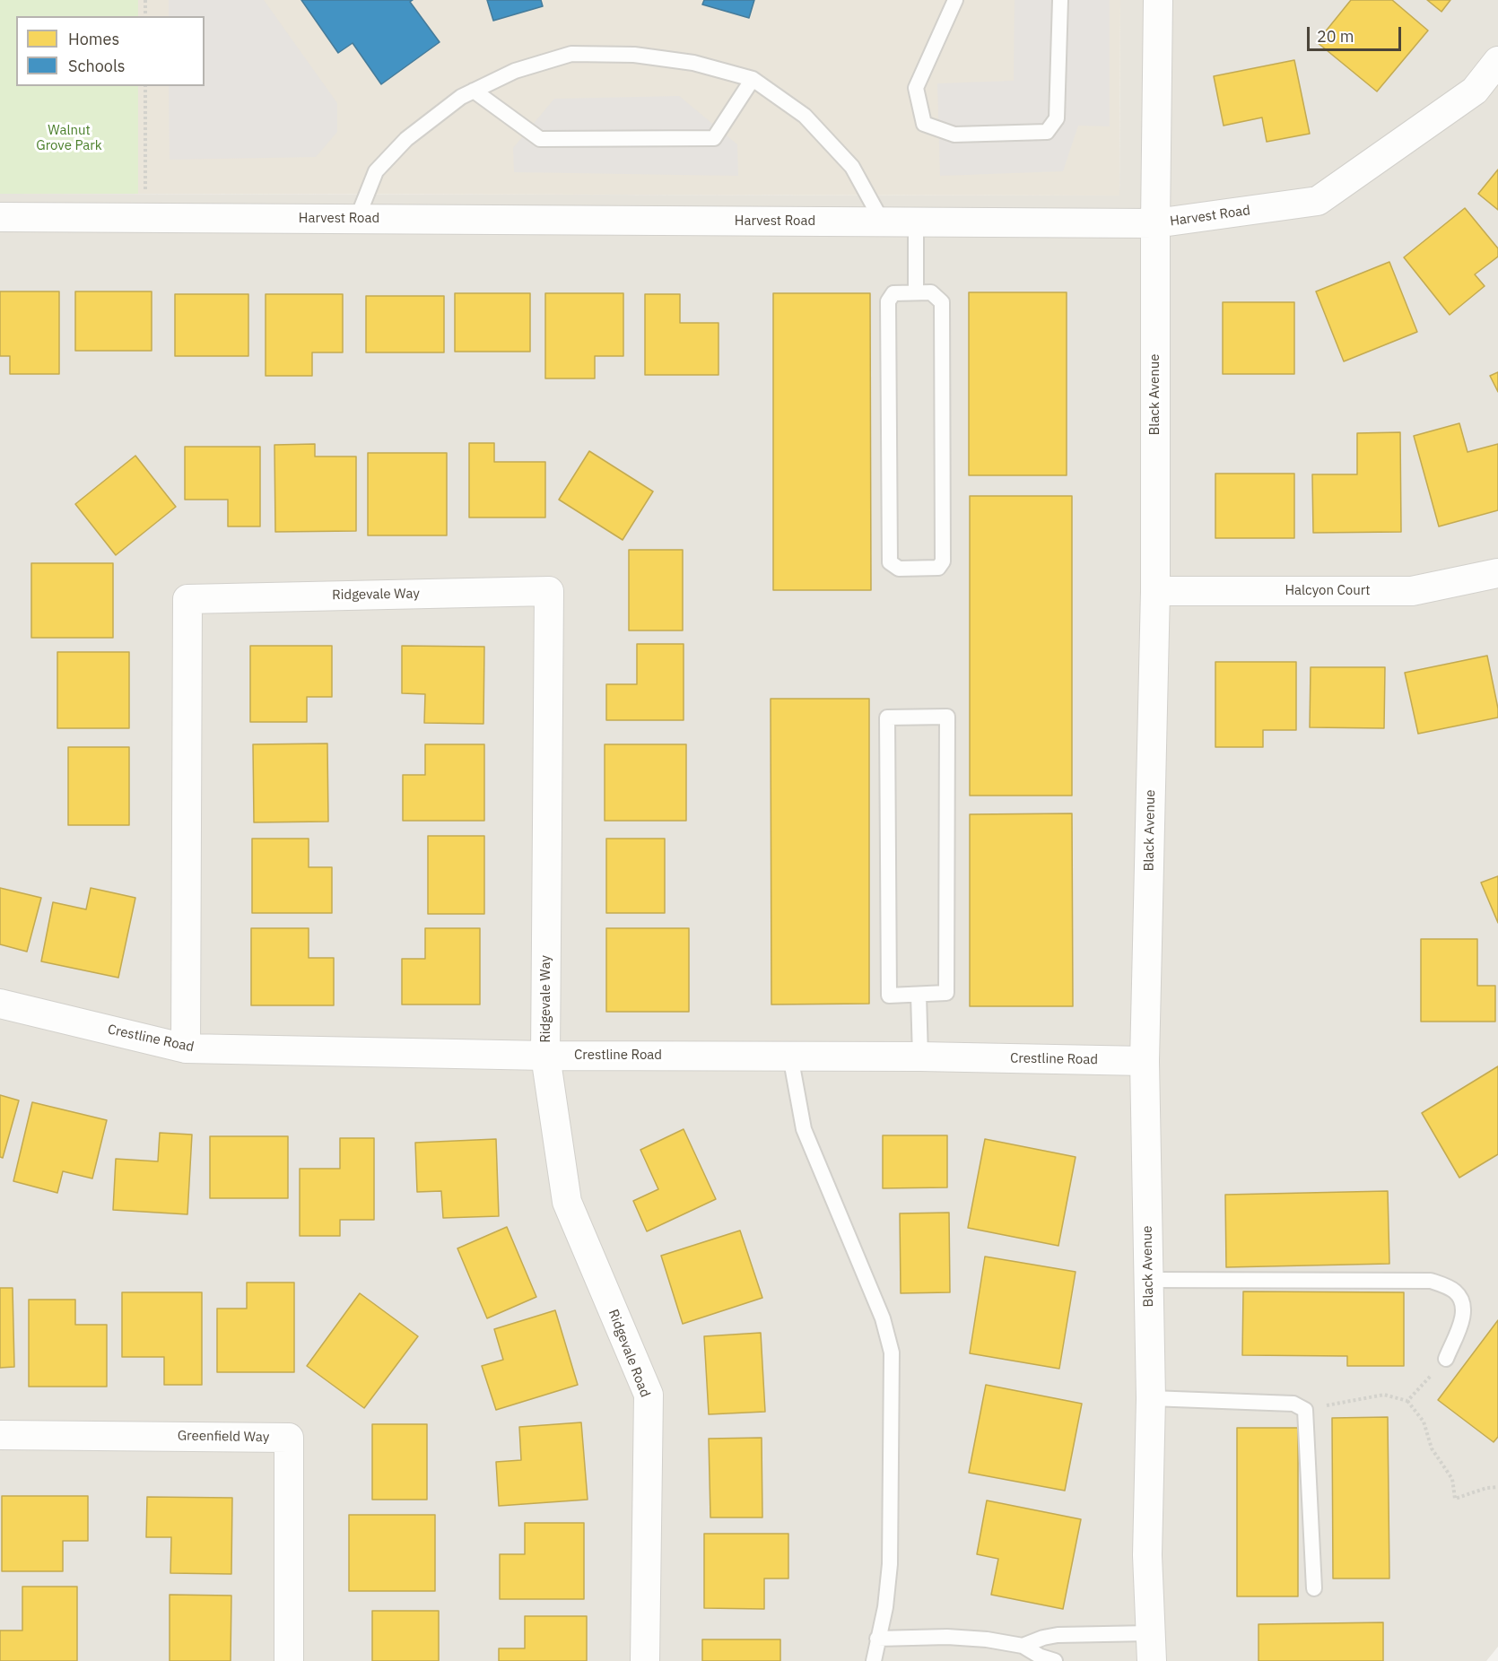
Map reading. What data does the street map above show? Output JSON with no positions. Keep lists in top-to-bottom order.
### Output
{
  "streets": {
    "street": [
      "Harvest Road",
      "Black Avenue",
      "Halcyon Court",
      "Ridgevale Way",
      "Crestline Road",
      "Ridgevale Road",
      "Greenfield Way"
    ]
  },
  "crossings": [
    ["Harvest Road", "Black Avenue"],
    ["Black Avenue", "Halcyon Court"],
    ["Black Avenue", "Crestline Road"],
    ["Ridgevale Way", "Crestline Road"],
    ["Ridgevale Way", "Ridgevale Road"],
    ["Crestline Road", "Ridgevale Road"]
  ],
  "parks": ["Walnut Grove Park"],
  "legend": ["Homes", "Schools"],
  "scale_bar": "20 m"
}
